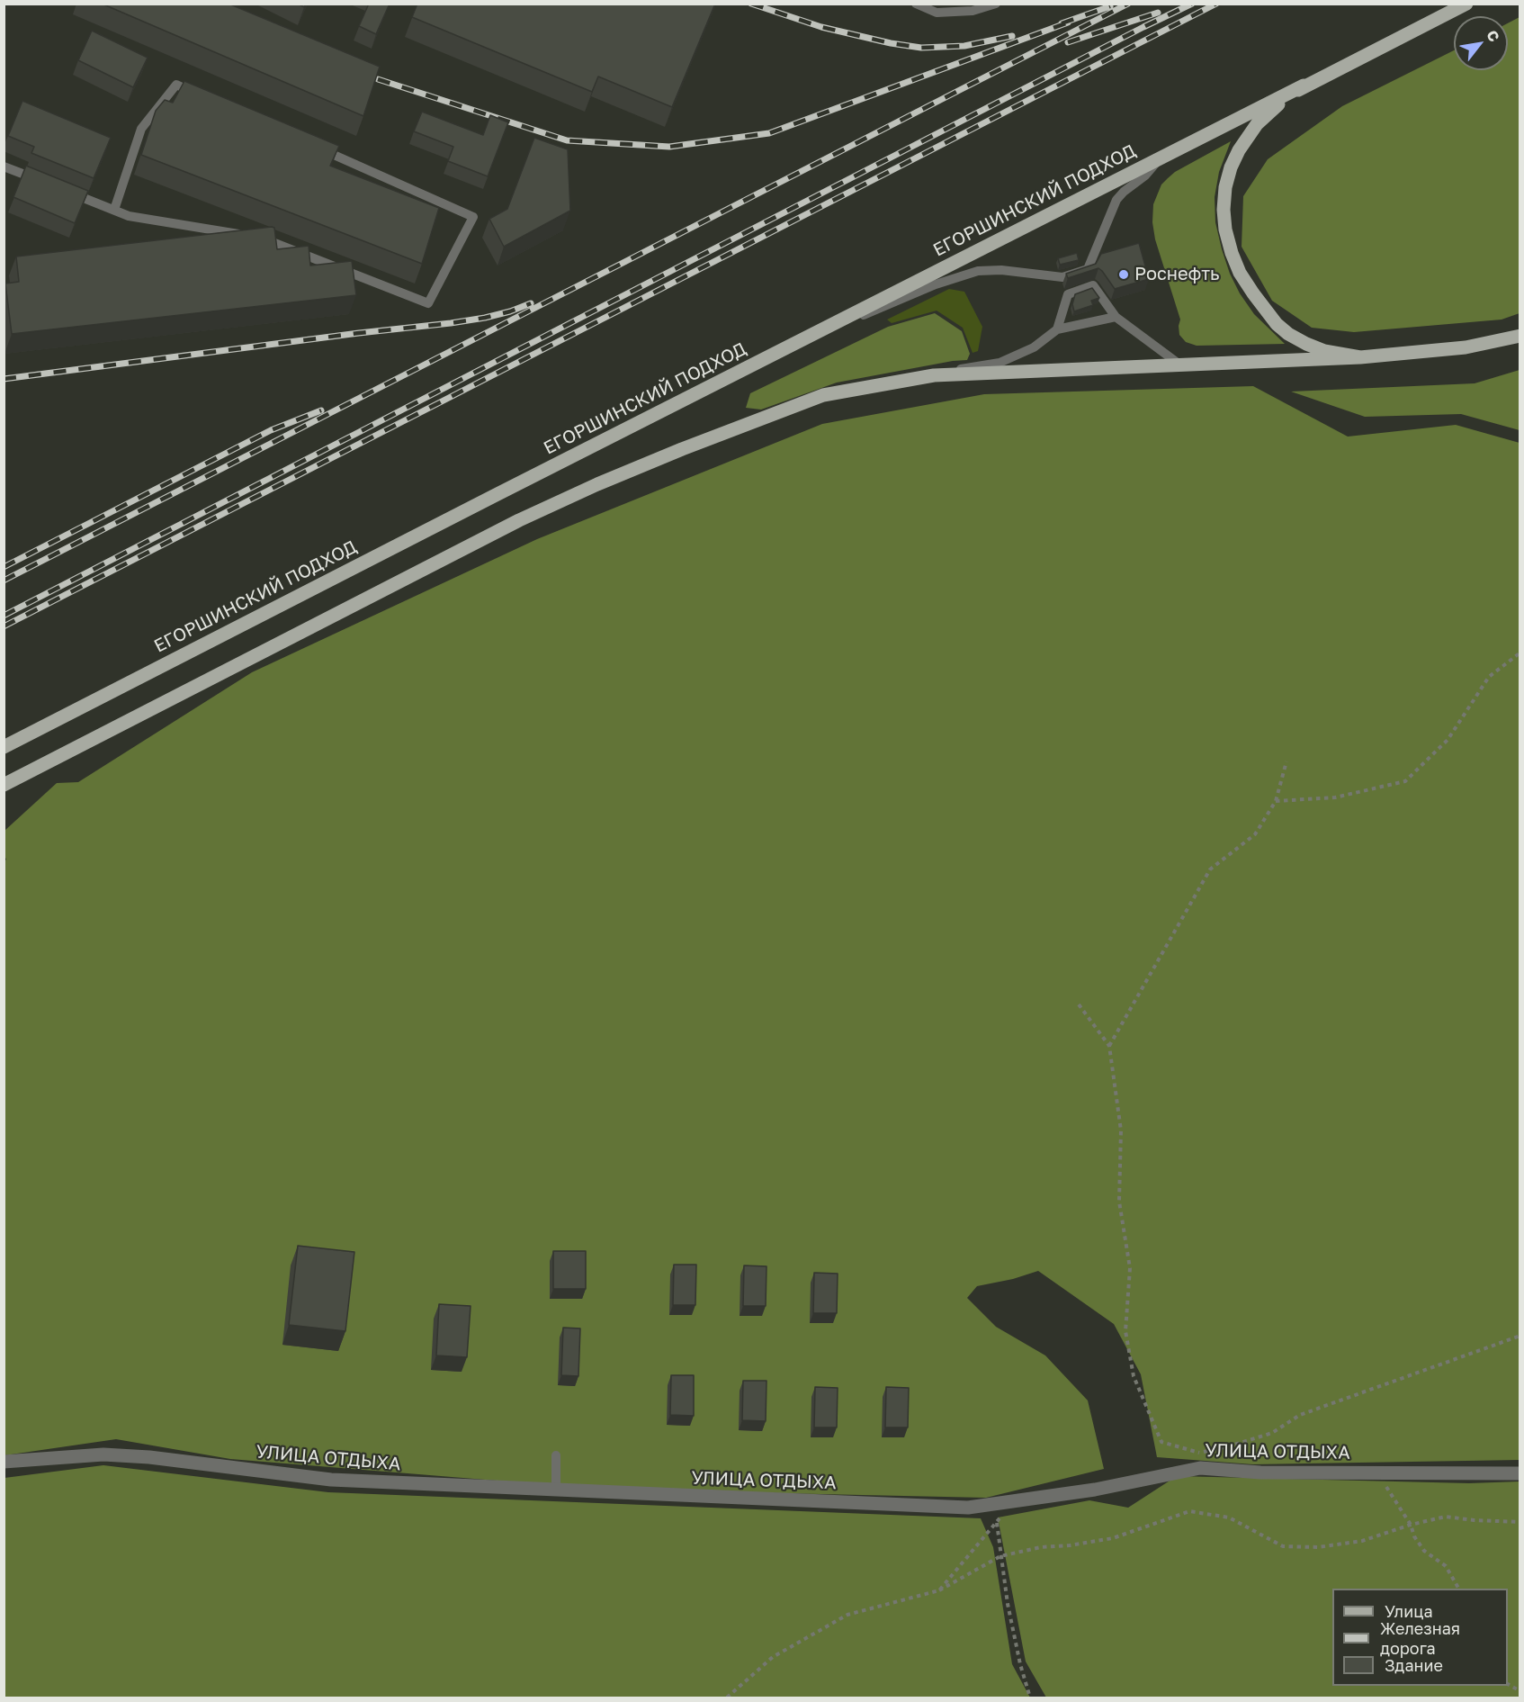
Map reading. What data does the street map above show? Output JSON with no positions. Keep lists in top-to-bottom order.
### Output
{
  "streets": {
    "main road": ["ЕГОРШИНСКИЙ ПОДХОД"],
    "street": ["УЛИЦА ОТДЫХА"]
  },
  "places": ["Роснефть"],
  "legend": ["Улица", "Железная дорога", "Здание"],
  "north": "top right"
}
